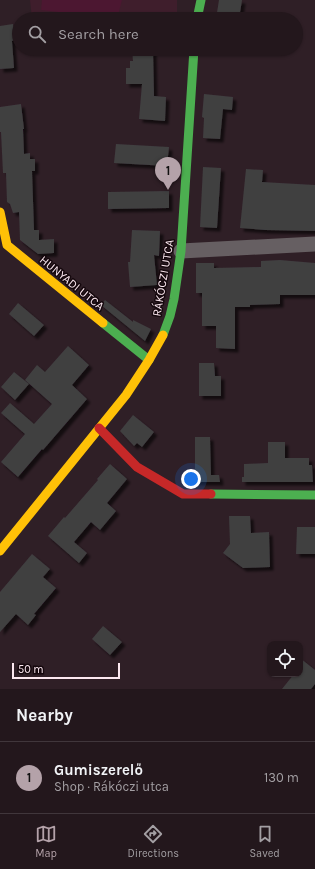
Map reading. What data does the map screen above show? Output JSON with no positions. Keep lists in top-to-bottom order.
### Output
{
  "streets": {
    "main road": ["RÁKÓCZI UTCA", "HUNYADI UTCA"]
  },
  "crossings": [
    ["RÁKÓCZI UTCA", "HUNYADI UTCA"]
  ],
  "scale_bar": "50 m",
  "page": {
    "search": "Search here",
    "pins": "1",
    "scale": "50 m",
    "heading": "Nearby",
    "list": [
      {
        "mark": "1",
        "name": "Gumiszerelő",
        "note": "Shop · Rákóczi utca",
        "value": "130 m"
      }
    ],
    "nav": ["Map", "Directions", "Saved"]
  }
}
